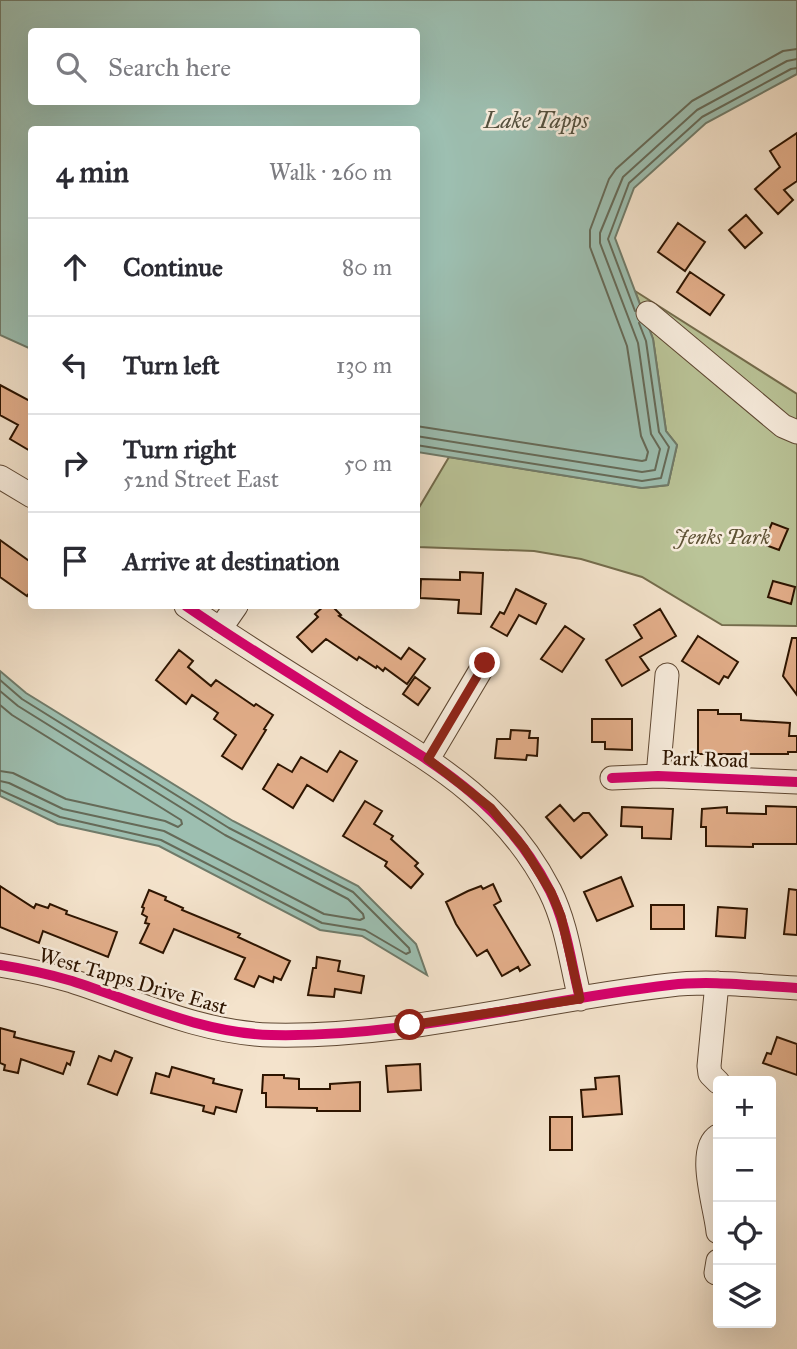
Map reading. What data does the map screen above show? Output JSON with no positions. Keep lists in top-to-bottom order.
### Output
{
  "streets": {
    "street": ["Park Road", "West Tapps Drive East"]
  },
  "water": ["Lake Tapps"],
  "parks": ["Jenks Park"],
  "page": {
    "search": "Search here",
    "heading": ["4 min", "Walk · 260 m"],
    "list": [
      ["Continue", "80 m"],
      ["Turn left", "130 m"],
      ["Turn right", "52nd Street East", "50 m"],
      "Arrive at destination"
    ],
    "map_buttons": ["+", "−"]
  }
}
